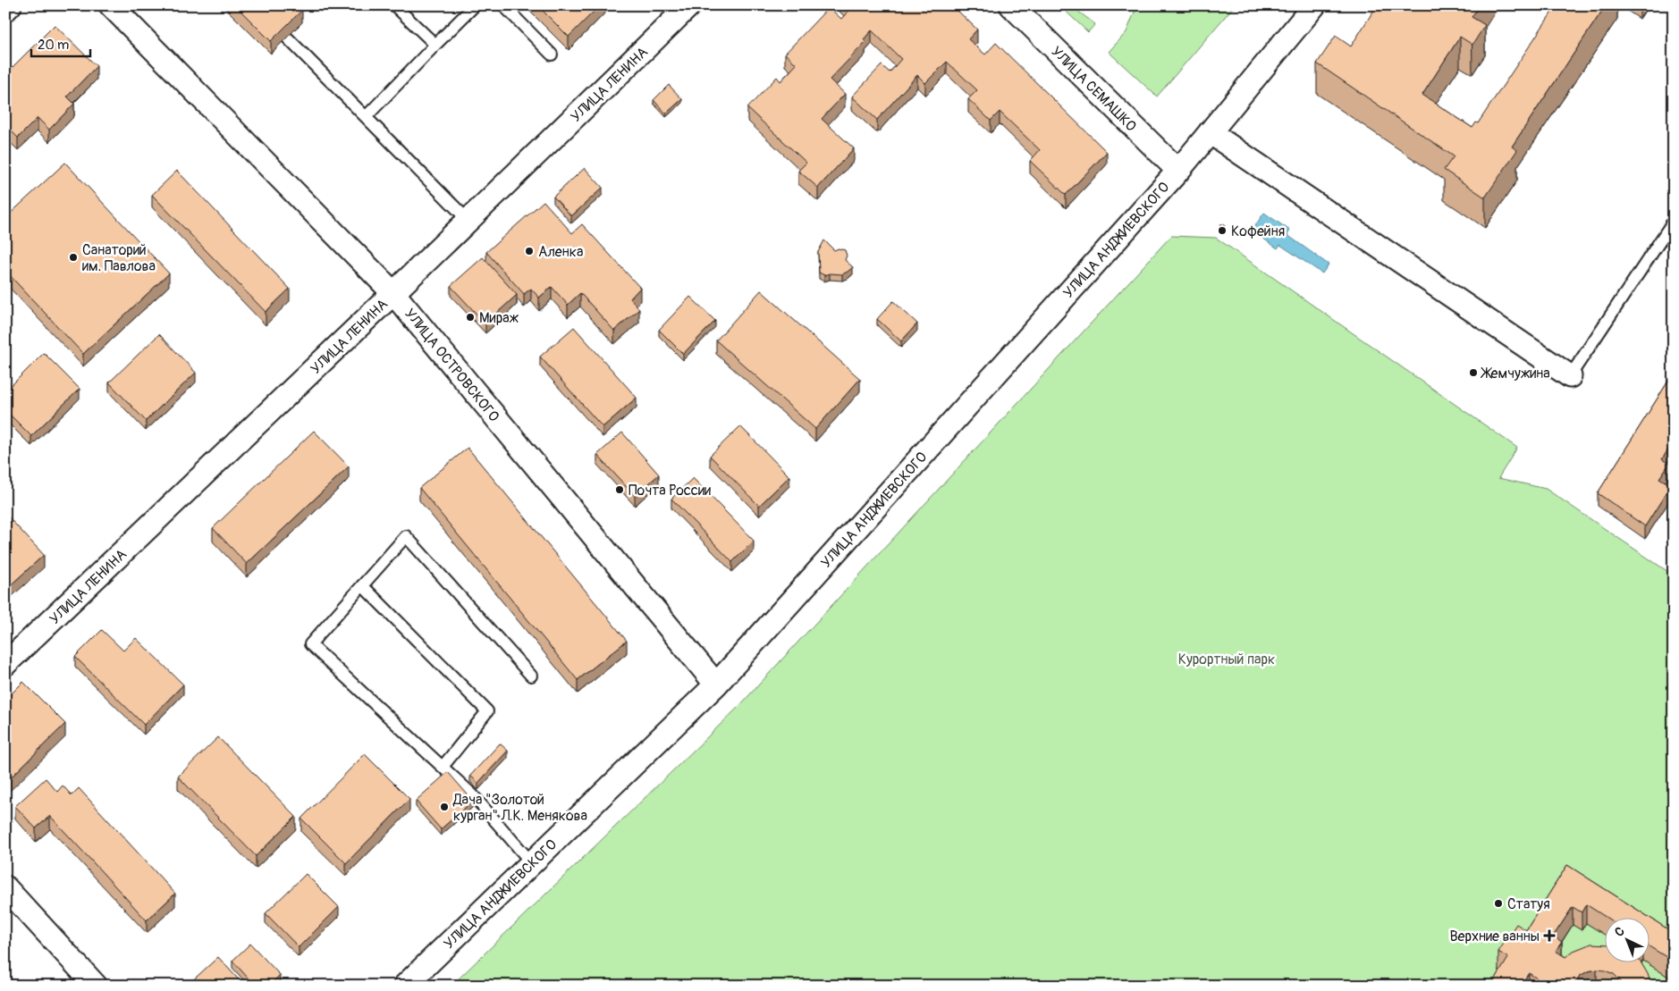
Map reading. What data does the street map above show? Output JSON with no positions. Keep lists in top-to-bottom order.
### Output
{
  "streets": {
    "street": [
      "УЛИЦА ЛЕНИНА",
      "УЛИЦА СЕМАШКО",
      "УЛИЦА АНДЖИЕВСКОГО",
      "УЛИЦА ОСТРОВСКОГО"
    ]
  },
  "crossings": [
    ["УЛИЦА ЛЕНИНА", "УЛИЦА ОСТРОВСКОГО"],
    ["УЛИЦА СЕМАШКО", "УЛИЦА АНДЖИЕВСКОГО"],
    ["УЛИЦА АНДЖИЕВСКОГО", "УЛИЦА ОСТРОВСКОГО"]
  ],
  "parks": ["Курортный парк"],
  "places": {
    "other": [
      "Кофейня",
      "Аленка",
      "Санаторий им. Павлова",
      "Мираж",
      "Жемчужина",
      "Почта России",
      "Дача \"Золотой курган\" Л.К. Менякова",
      "Статуя"
    ],
    "health": ["Верхние ванны"]
  },
  "scale_bar": "20 m",
  "north": "top left"
}
